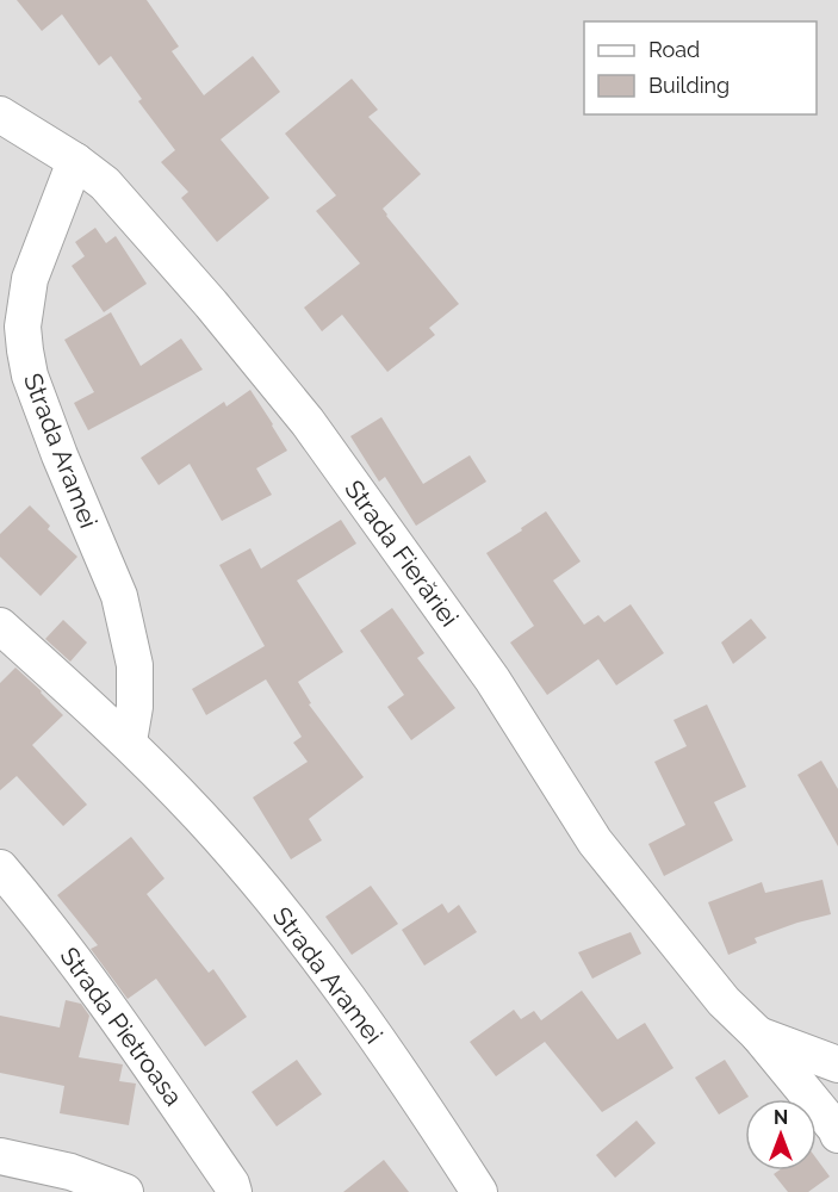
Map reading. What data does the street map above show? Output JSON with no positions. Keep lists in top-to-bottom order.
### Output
{
  "streets": {
    "street": ["Strada Aramei", "Strada Fierăriei", "Strada Pietroasa"]
  },
  "crossings": [
    ["Strada Aramei", "Strada Fierăriei"]
  ],
  "legend": ["Road", "Building"],
  "north": "top"
}
